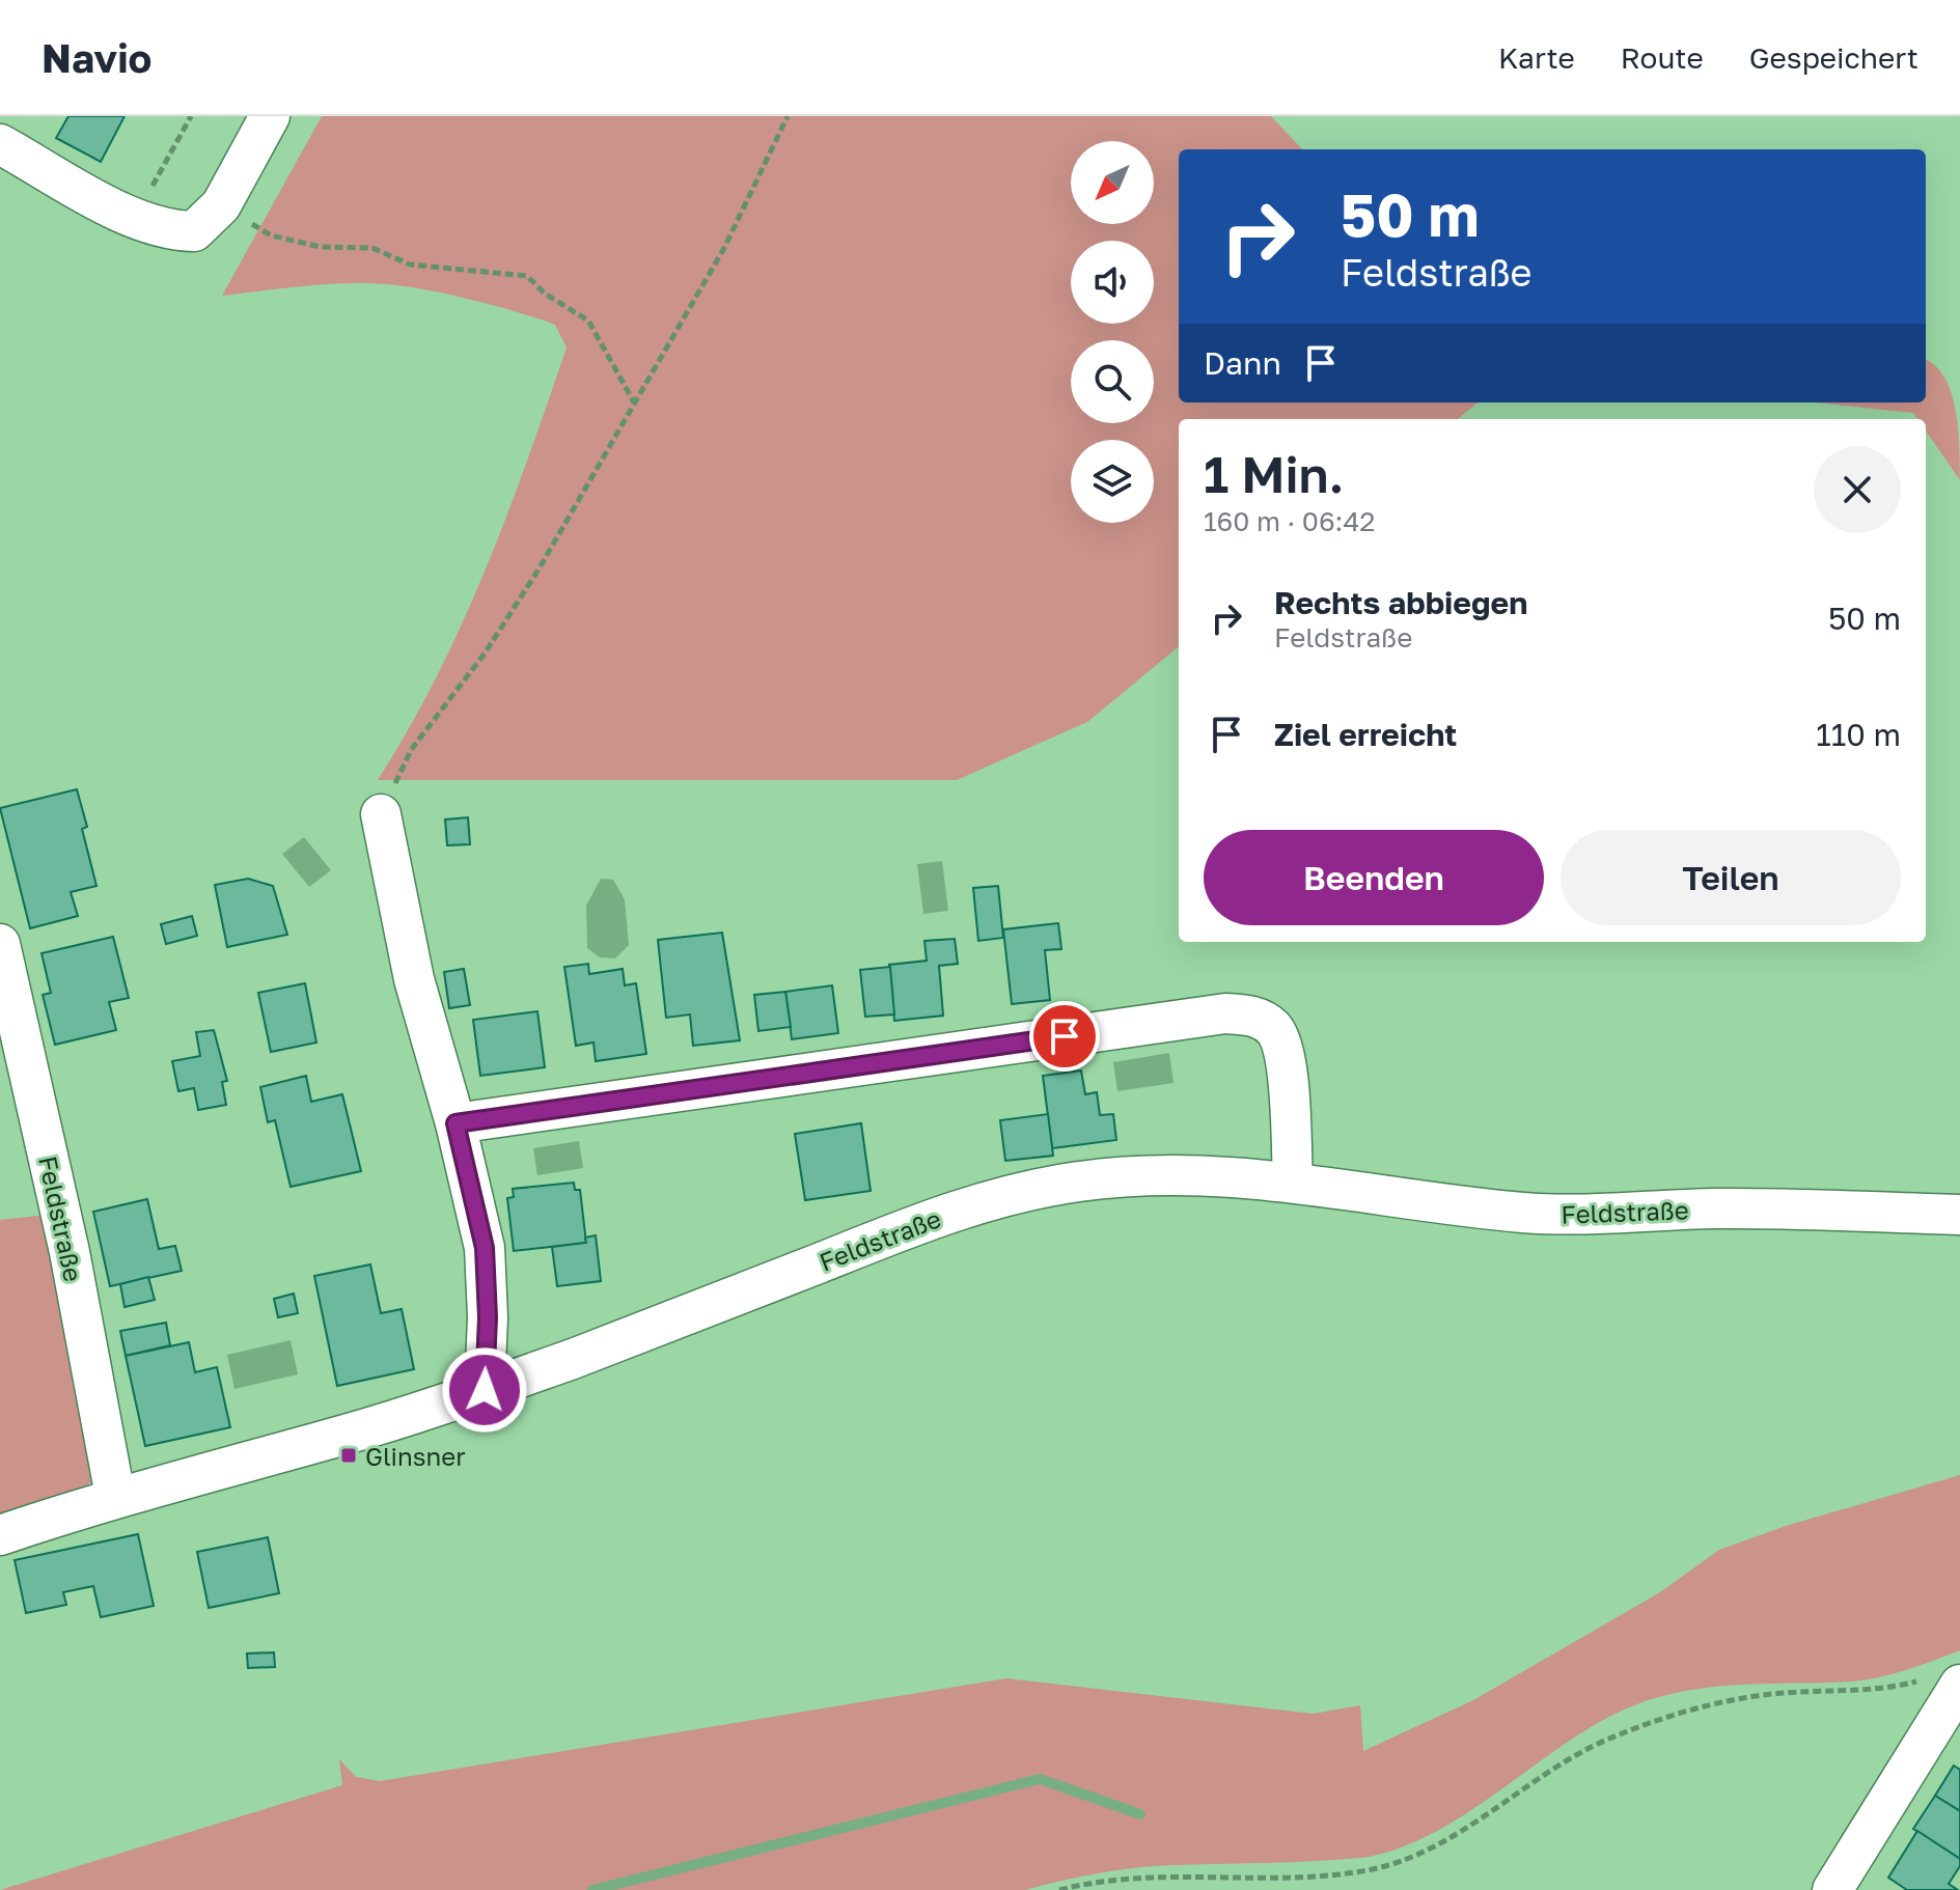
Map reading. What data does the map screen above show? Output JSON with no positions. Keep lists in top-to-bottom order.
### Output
{
  "streets": {
    "street": ["Feldstraße"]
  },
  "places": {
    "transit": ["Glinsner"]
  },
  "north": "bottom left",
  "page": {
    "header": "Navio",
    "nav": ["Karte", "Route", "Gespeichert"],
    "turn": ["50 m", "Feldstraße"],
    "then": "Dann",
    "heading": ["1 Min.", "160 m · 06:42"],
    "list": [
      {
        "name": "Rechts abbiegen",
        "note": "Feldstraße",
        "value": "50 m"
      },
      {
        "name": "Ziel erreicht",
        "value": "110 m"
      }
    ],
    "buttons": ["Beenden", "Teilen"]
  }
}
